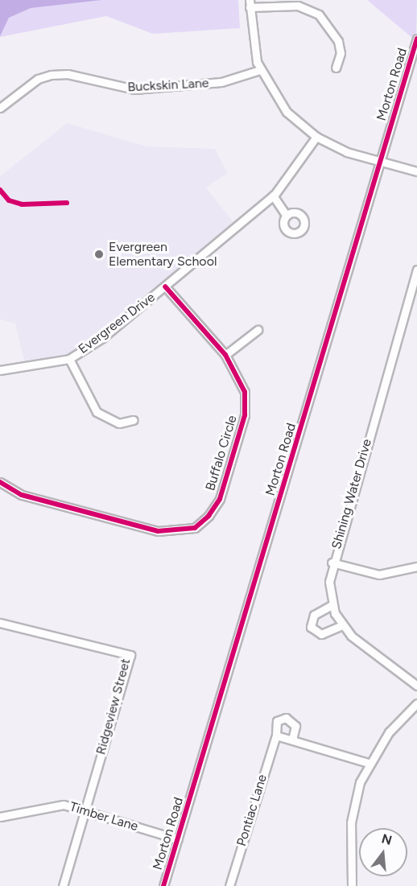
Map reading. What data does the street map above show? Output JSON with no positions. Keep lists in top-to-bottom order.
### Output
{
  "streets": {
    "street": [
      "Morton Road",
      "Buckskin Lane",
      "Evergreen Drive",
      "Buffalo Circle",
      "Shining Water Drive",
      "Ridgeview Street",
      "Pontiac Lane",
      "Timber Lane"
    ]
  },
  "crossings": [
    ["Morton Road", "Timber Lane"],
    ["Evergreen Drive", "Buffalo Circle"],
    ["Ridgeview Street", "Timber Lane"]
  ],
  "places": ["Evergreen Elementary School"],
  "north": "top"
}
